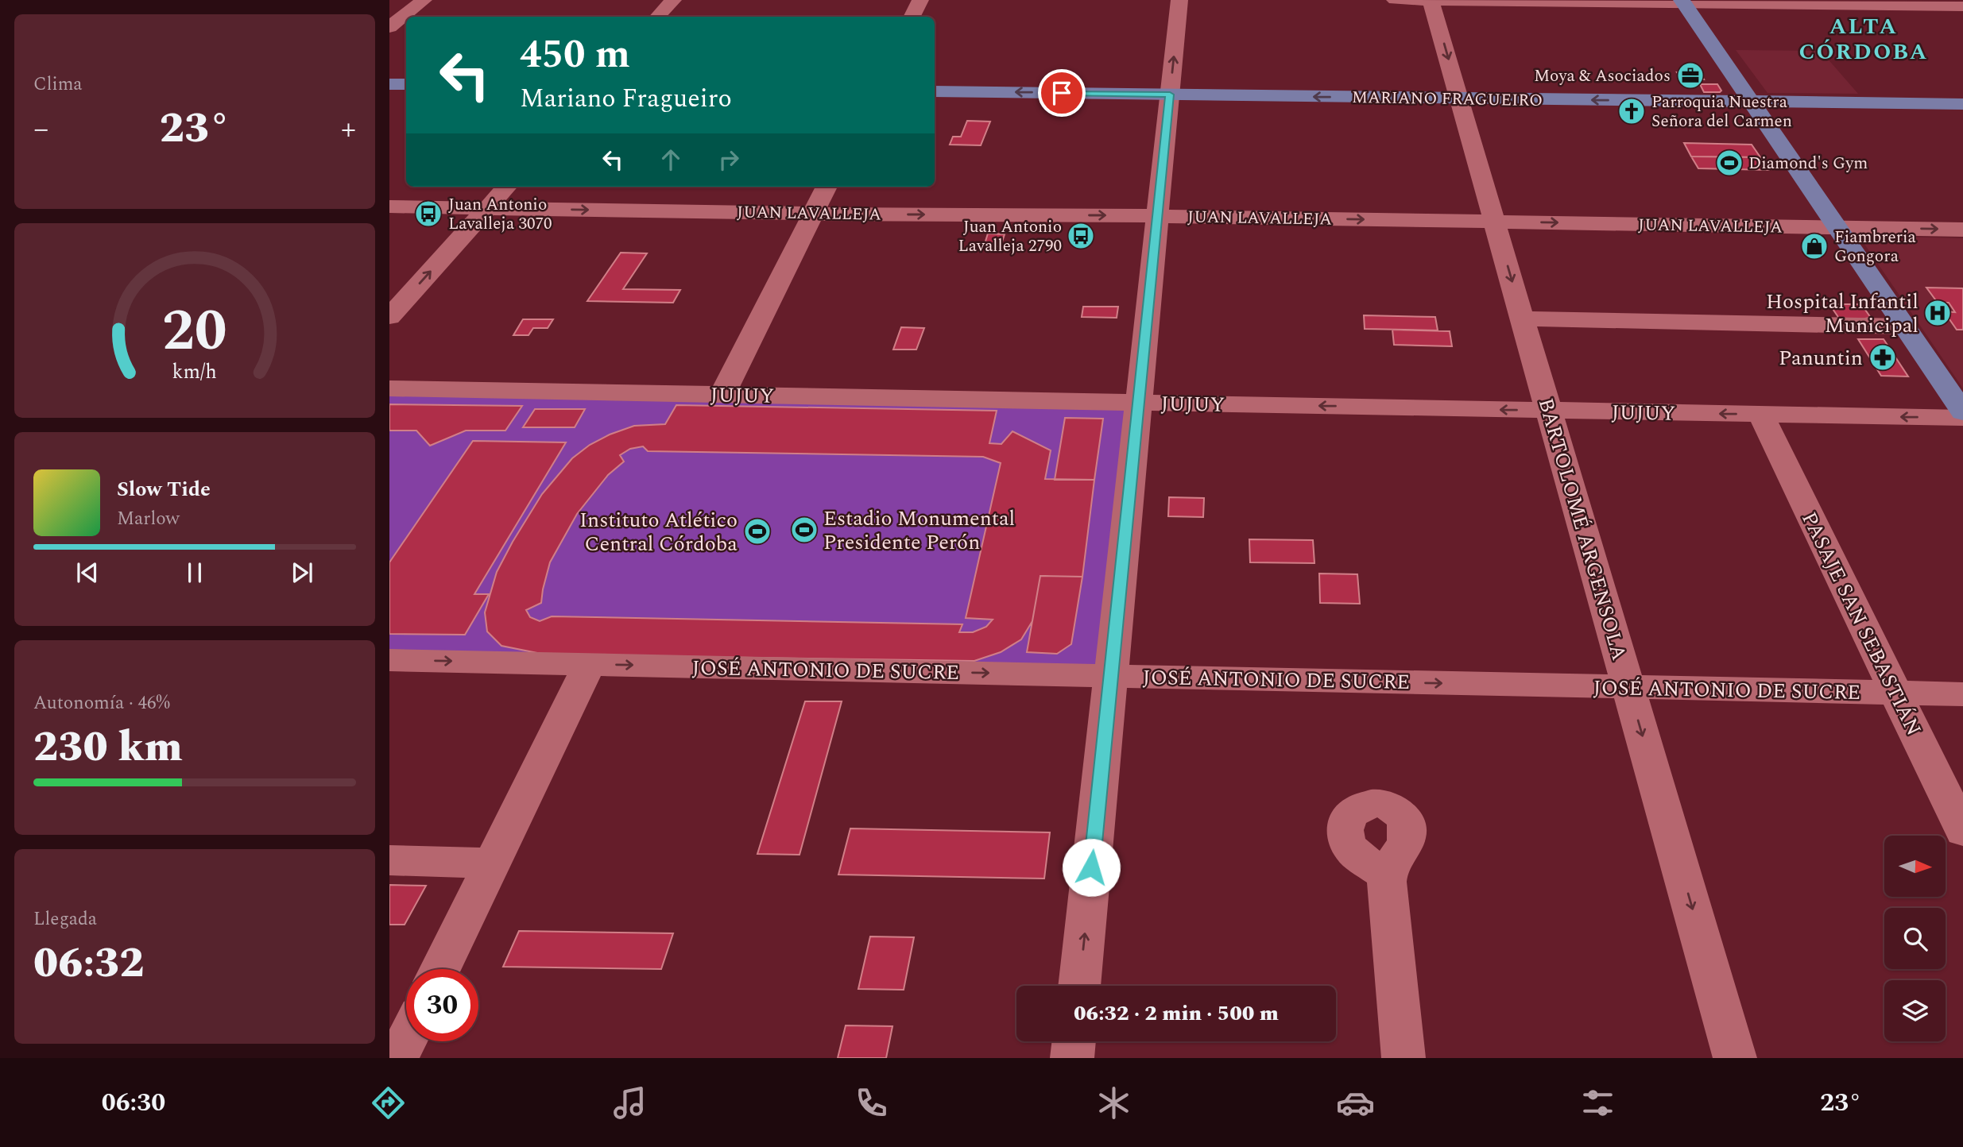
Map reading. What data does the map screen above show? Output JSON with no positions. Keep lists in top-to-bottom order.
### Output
{
  "streets": {
    "main road": ["MARIANO FRAGUEIRO"],
    "street": [
      "JUAN LAVALLEJA",
      "JUJUY",
      "BARTOLOMÉ ARGENSOLA",
      "PASAJE SAN SEBASTIÁN",
      "JOSÉ ANTONIO DE SUCRE"
    ]
  },
  "crossings": [
    ["MARIANO FRAGUEIRO", "BARTOLOMÉ ARGENSOLA"],
    ["JUAN LAVALLEJA", "BARTOLOMÉ ARGENSOLA"],
    ["JUJUY", "BARTOLOMÉ ARGENSOLA"],
    ["JUJUY", "PASAJE SAN SEBASTIÁN"],
    ["BARTOLOMÉ ARGENSOLA", "JOSÉ ANTONIO DE SUCRE"],
    ["PASAJE SAN SEBASTIÁN", "JOSÉ ANTONIO DE SUCRE"]
  ],
  "one_way": ["MARIANO FRAGUEIRO", "BARTOLOMÉ ARGENSOLA", "JOSÉ ANTONIO DE SUCRE"],
  "districts": ["ALTA CÓRDOBA"],
  "places": {
    "office": ["Moya & Asociados"],
    "church": ["Parroquia Nuestra Señora del Carmen"],
    "sports": ["Diamond's Gym", "Estadio Monumental Presidente Perón", "Instituto Atlético Central Córdoba"],
    "bus stop": ["Juan Antonio Lavalleja 3070", "Juan Antonio Lavalleja 2790"],
    "shop": ["Fiambreria Gongora"],
    "hospital": ["Hospital Infantil Municipal"],
    "pharmacy": ["Panuntin"]
  },
  "north": "right",
  "page": {
    "tile": [
      "Clima",
      ["Autonomía · 46%", "230 km"],
      ["Llegada", "06:32"]
    ],
    "turn": ["450 m", "Mariano Fragueiro"],
    "heat": ["−", "23°", "+"],
    "song": ["Slow Tide", "Marlow"],
    "limit": "30",
    "trip": "06:32 · 2 min · 500 m",
    "tabs": ["06:30", "23°"],
    "gauge": ["20", "km/h"]
  }
}
